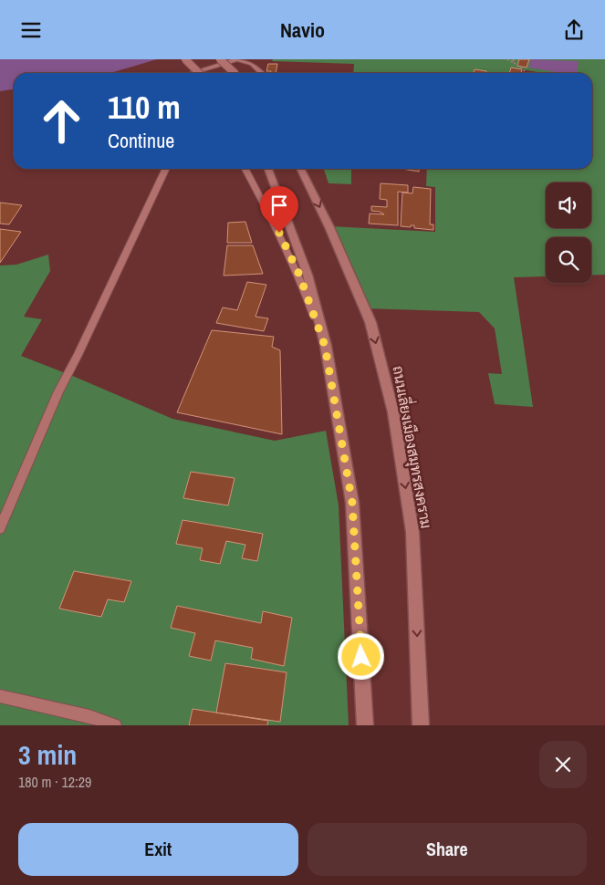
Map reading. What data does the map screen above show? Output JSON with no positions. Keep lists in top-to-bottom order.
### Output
{
  "streets": {
    "main road": ["ถนนเลี่ยงเมืองสมุทรสงคราม"]
  },
  "page": {
    "header": "Navio",
    "turn": ["110 m", "Continue"],
    "heading": ["3 min", "180 m · 12:29"],
    "buttons": ["Exit", "Share"]
  }
}
